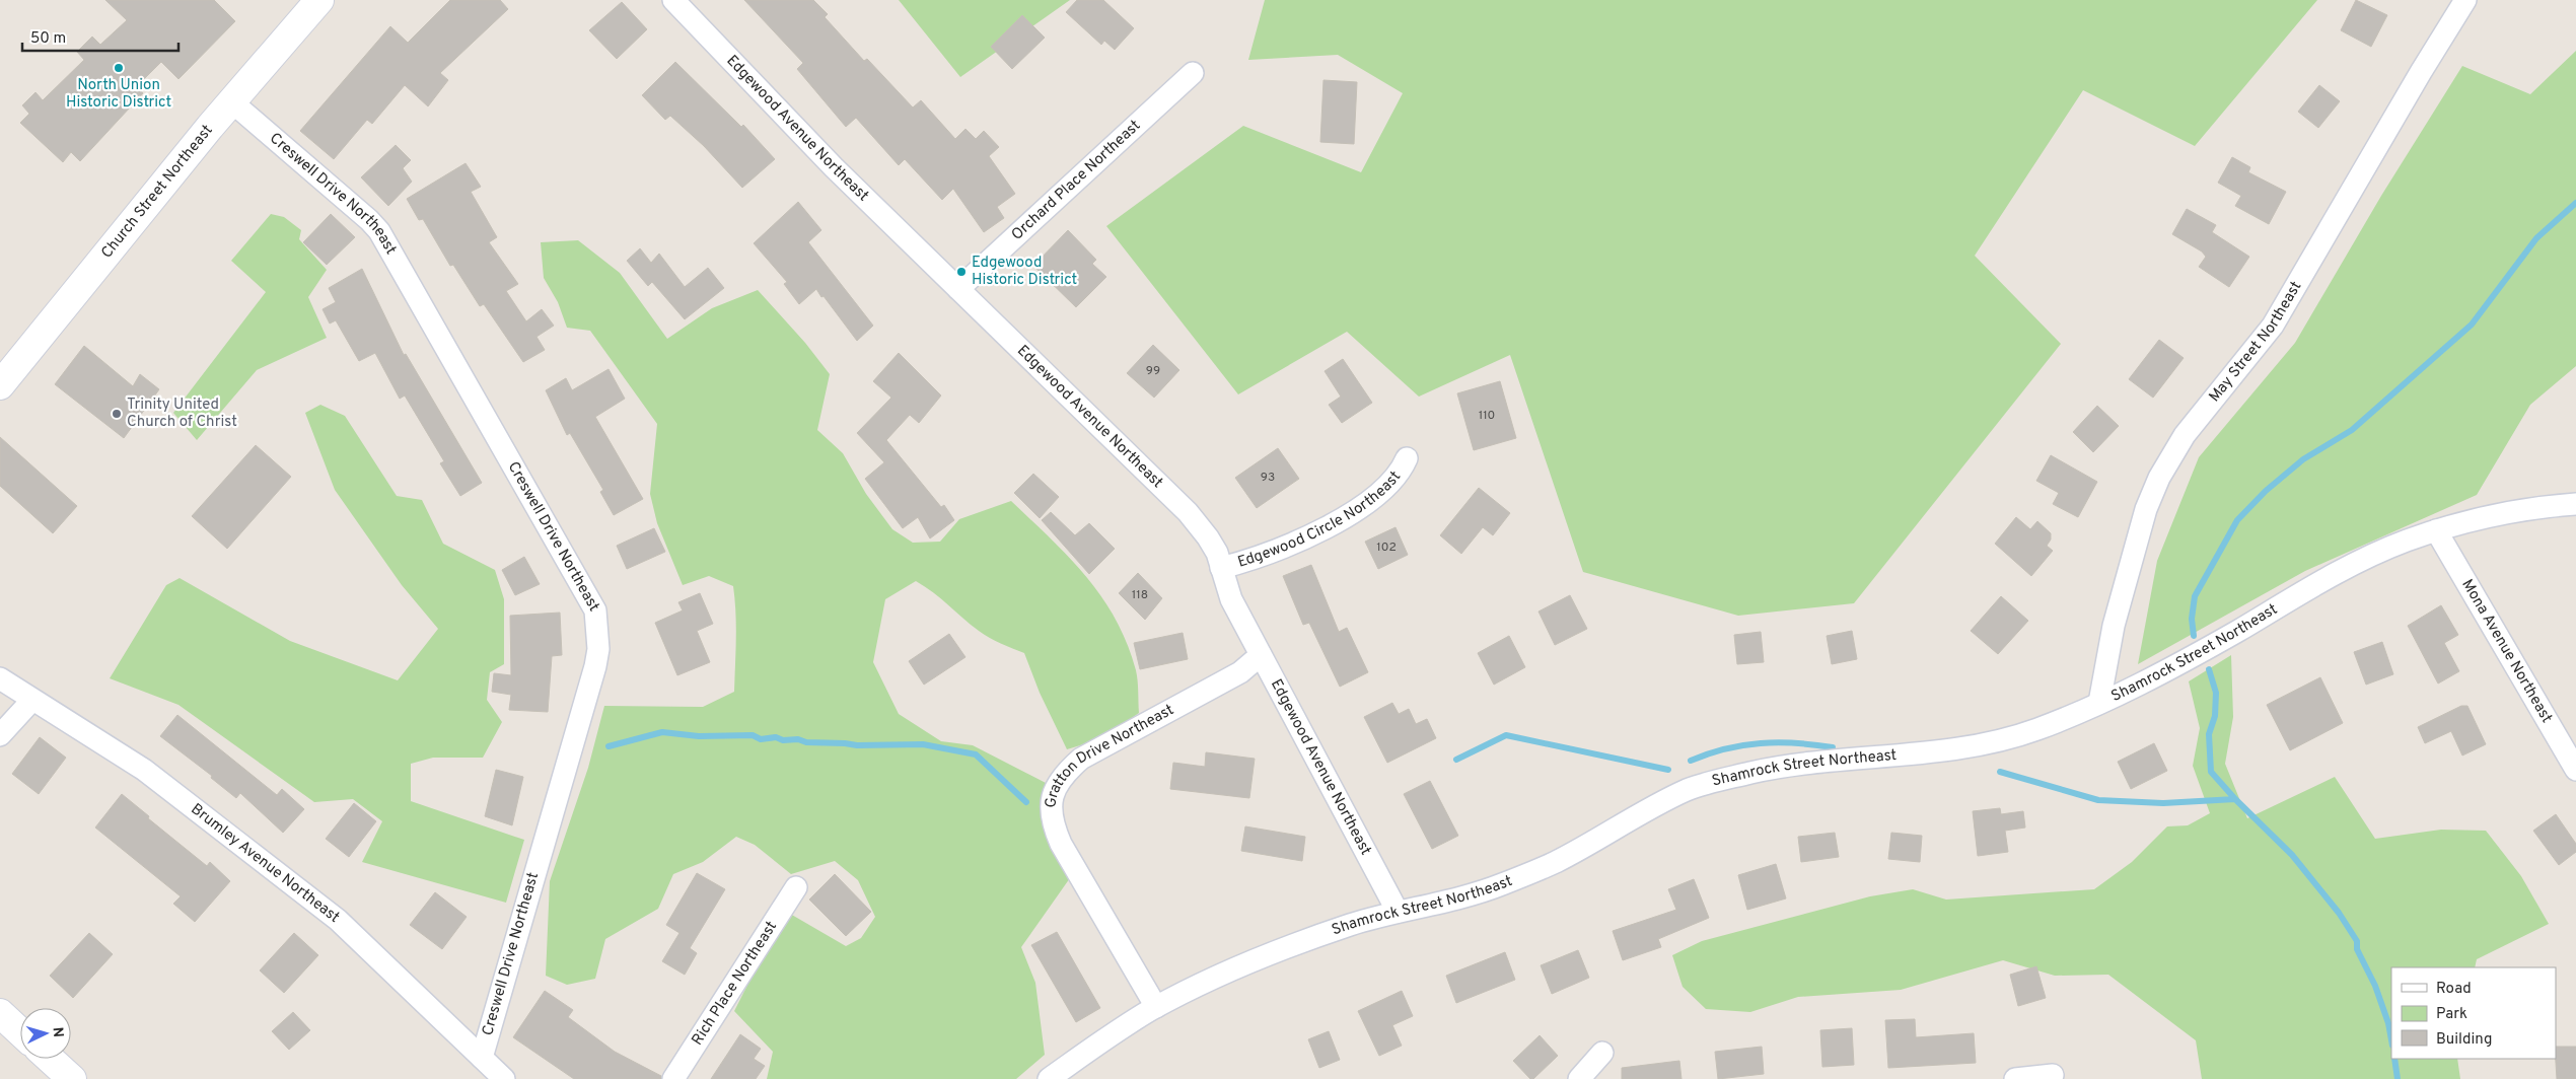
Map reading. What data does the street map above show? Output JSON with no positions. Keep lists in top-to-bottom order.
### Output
{
  "streets": {
    "main road": ["Church Street Northeast"],
    "street": [
      "Edgewood Avenue Northeast",
      "Orchard Place Northeast",
      "Creswell Drive Northeast",
      "May Street Northeast",
      "Edgewood Circle Northeast",
      "Mona Avenue Northeast",
      "Shamrock Street Northeast",
      "Gratton Drive Northeast",
      "Brumley Avenue Northeast",
      "Rich Place Northeast"
    ]
  },
  "crossings": [
    ["Edgewood Avenue Northeast", "Orchard Place Northeast"],
    ["Edgewood Avenue Northeast", "Edgewood Circle Northeast"],
    ["Edgewood Avenue Northeast", "Shamrock Street Northeast"],
    ["Edgewood Avenue Northeast", "Gratton Drive Northeast"],
    ["Church Street Northeast", "Creswell Drive Northeast"],
    ["Creswell Drive Northeast", "Brumley Avenue Northeast"],
    ["May Street Northeast", "Shamrock Street Northeast"],
    ["Mona Avenue Northeast", "Shamrock Street Northeast"],
    ["Shamrock Street Northeast", "Gratton Drive Northeast"]
  ],
  "places": ["North Union Historic District", "Edgewood Historic District", "Trinity United Church of Christ"],
  "house_numbers": [
    "99",
    "110",
    "93",
    "102",
    "118"
  ],
  "legend": ["Road", "Park", "Building"],
  "scale_bar": "50 m",
  "north": "right"
}
